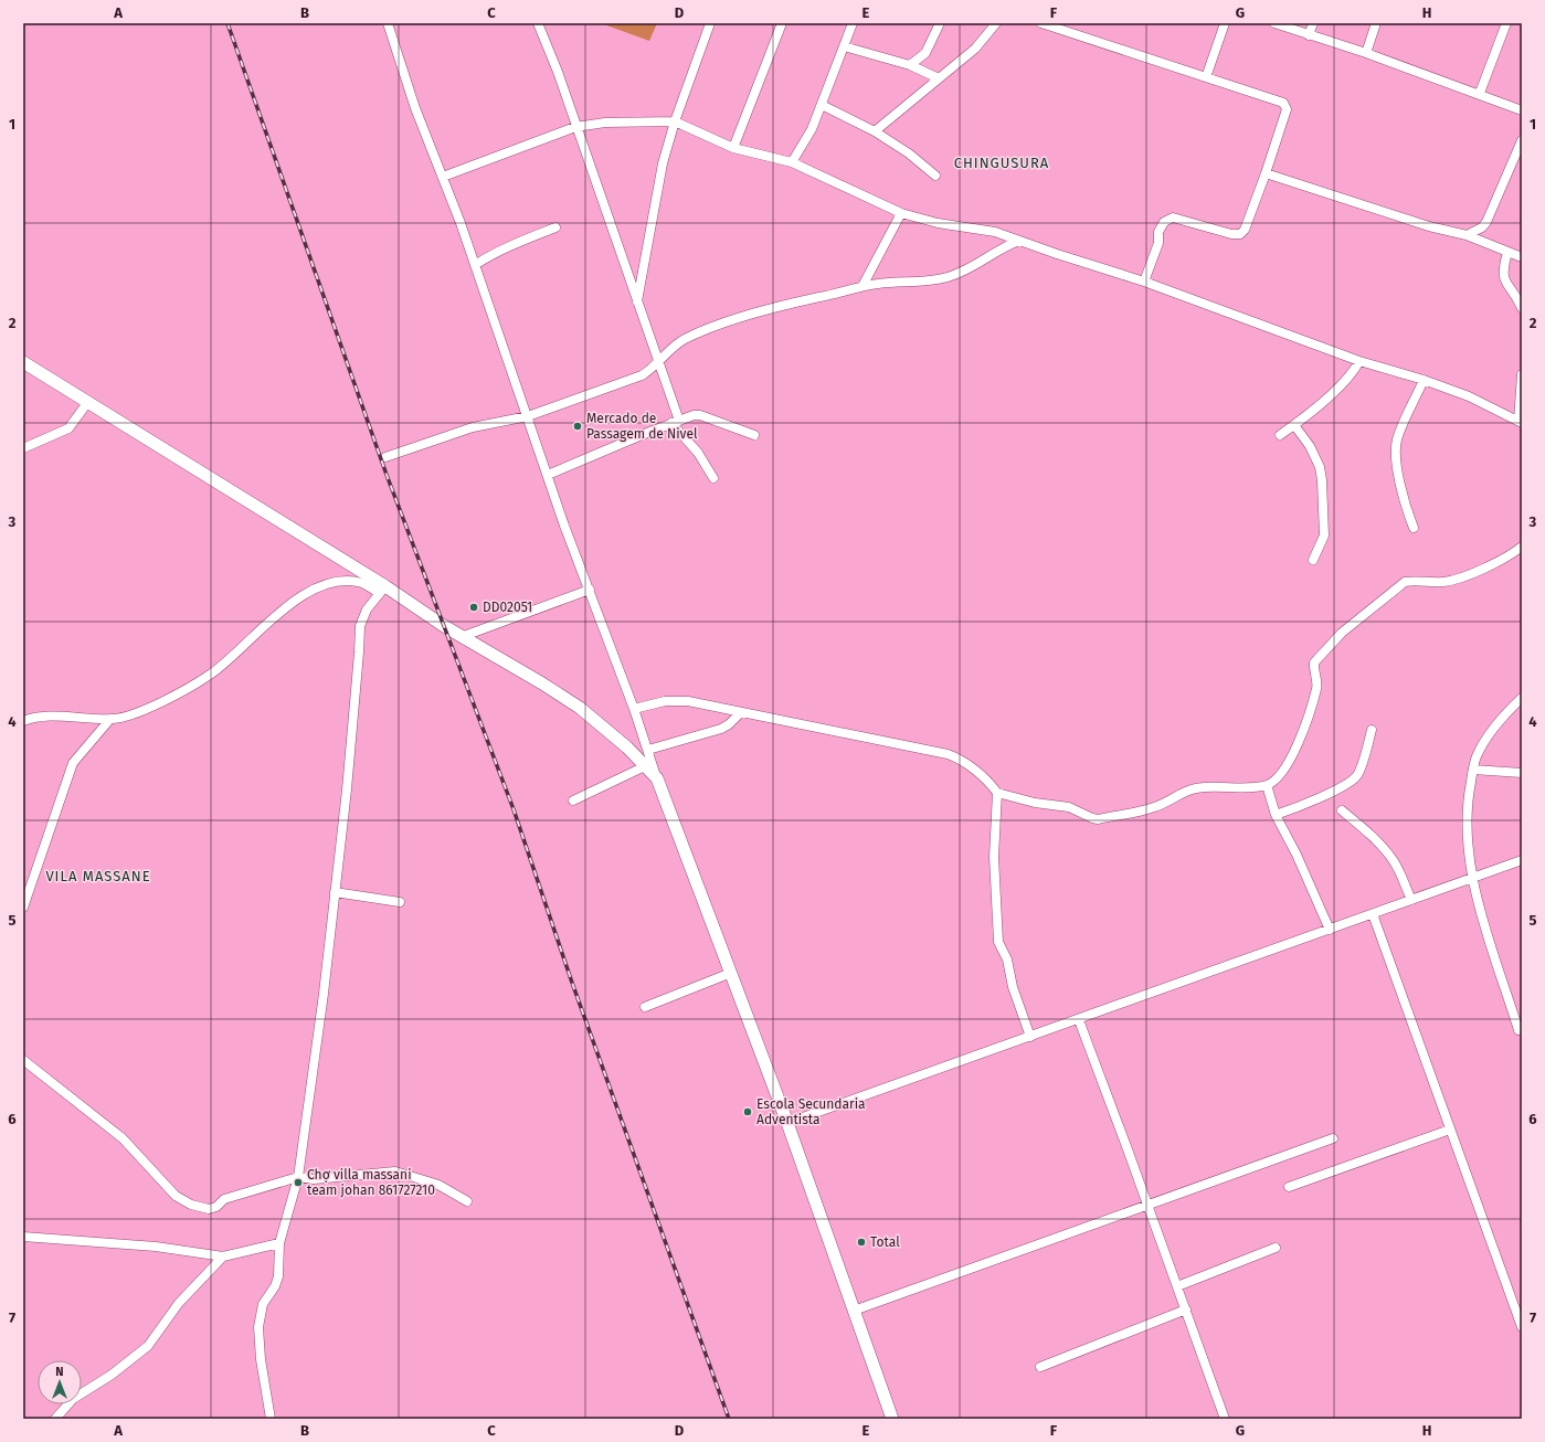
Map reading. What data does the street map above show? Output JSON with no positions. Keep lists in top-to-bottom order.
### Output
{
  "districts": ["CHINGUSURA", "VILA MASSANE"],
  "places": [
    "Mercado de Passagem de Nivel",
    "DD02051",
    "Escola Secundaria Adventista",
    "Chợ villa massani team johan 861727210",
    "Total"
  ],
  "north": "top",
  "grid": {
    "columns": [
      "A",
      "B",
      "C",
      "D",
      "E",
      "F",
      "G",
      "H"
    ],
    "rows": [
      "1",
      "2",
      "3",
      "4",
      "5",
      "6",
      "7"
    ]
  }
}
